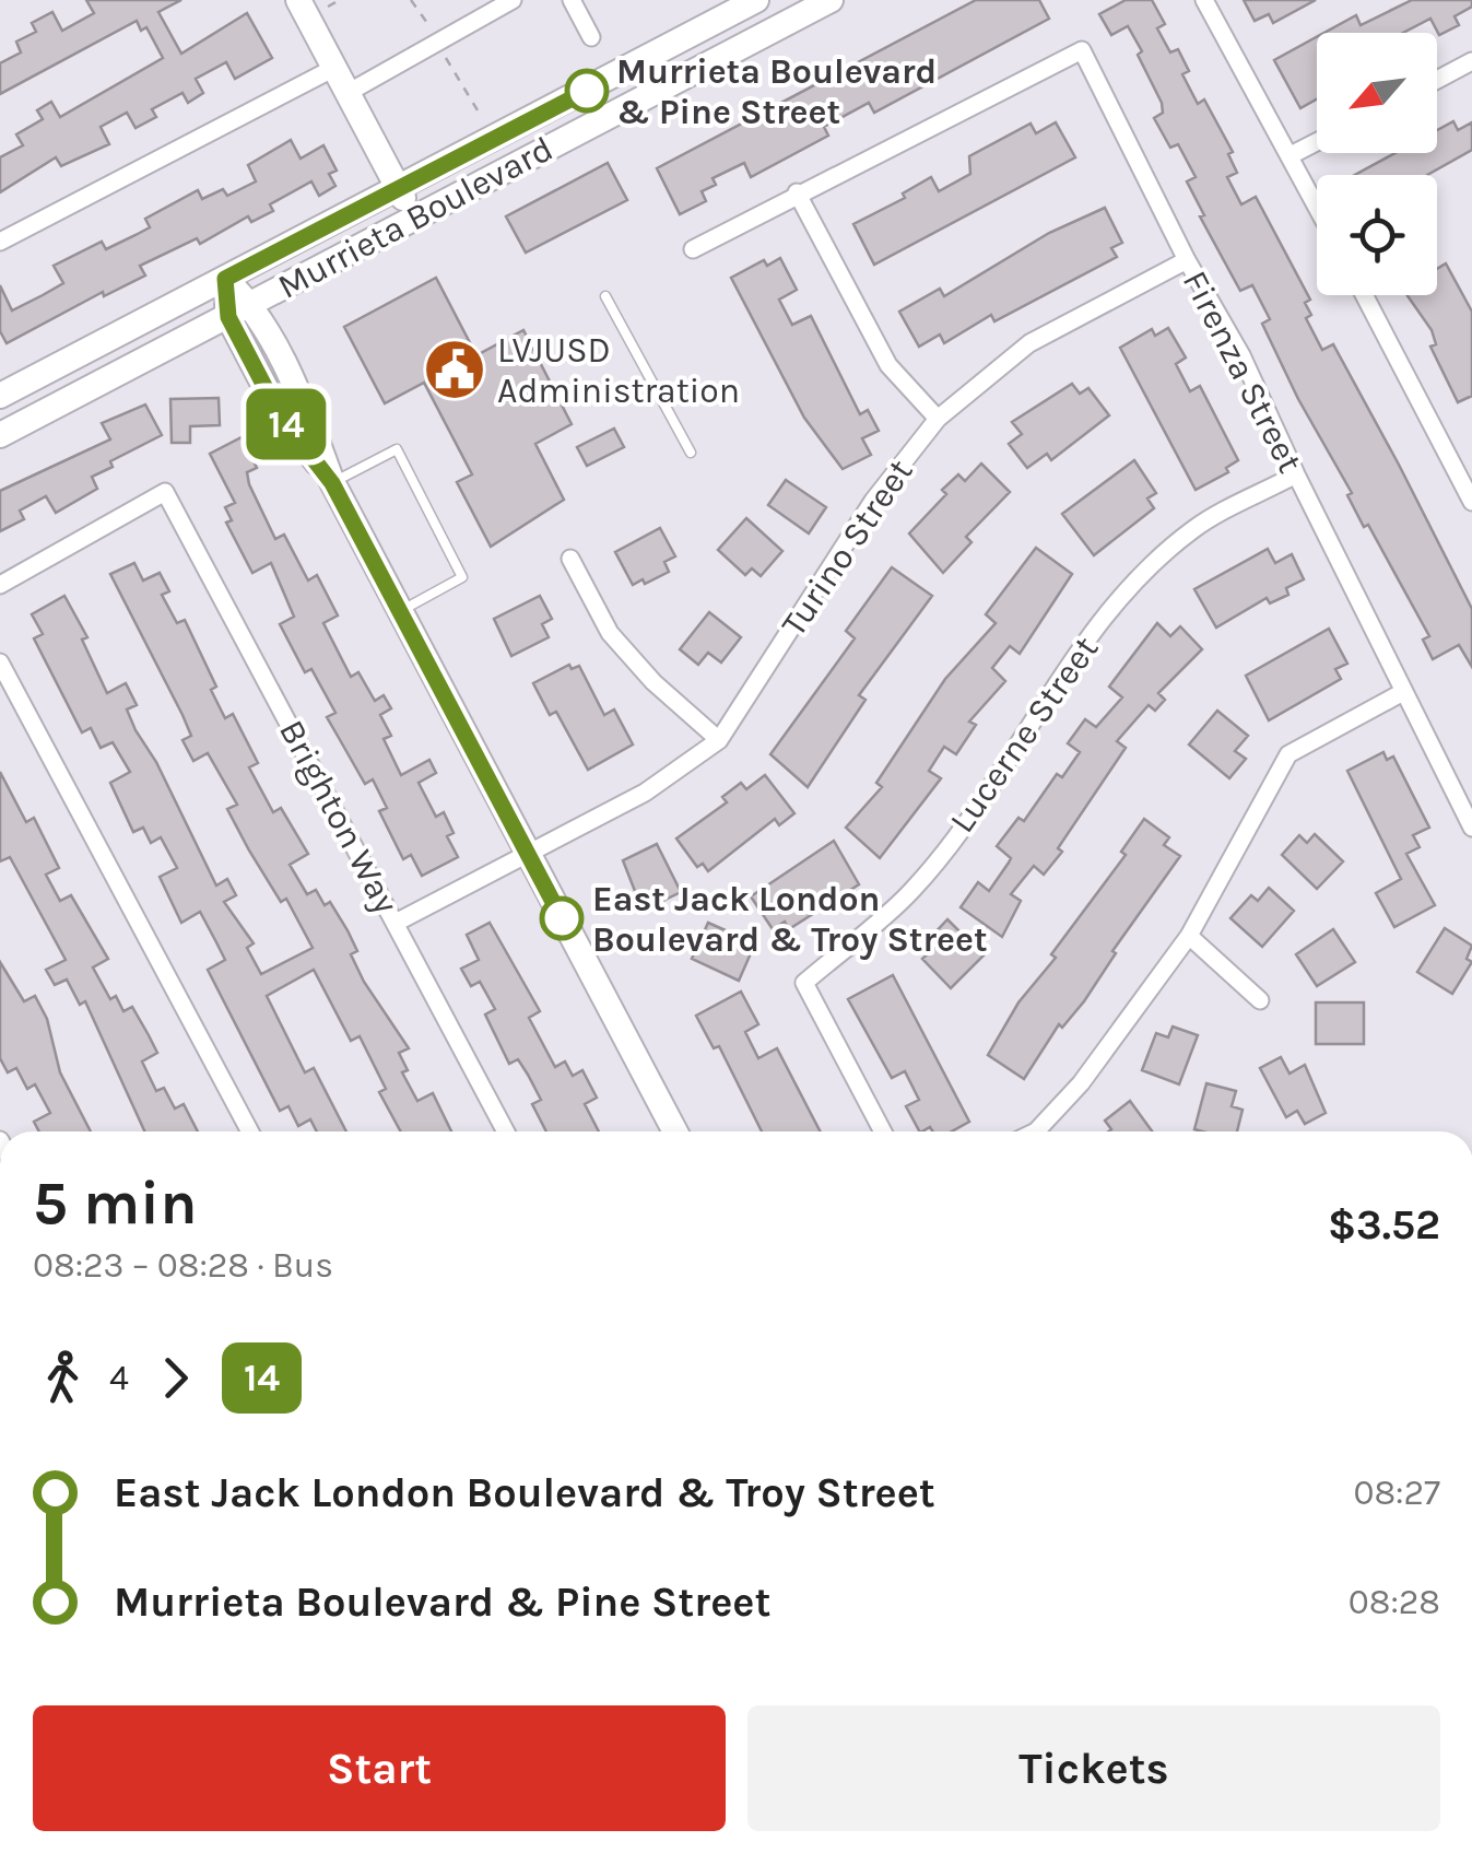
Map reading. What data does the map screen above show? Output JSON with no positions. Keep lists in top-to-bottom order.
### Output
{
  "streets": {
    "main road": ["Murrieta Boulevard"],
    "street": [
      "Firenza Street",
      "Turino Street",
      "Lucerne Street",
      "Brighton Way"
    ]
  },
  "crossings": [
    ["Firenza Street", "Turino Street"],
    ["Firenza Street", "Lucerne Street"],
    ["Turino Street", "Brighton Way"]
  ],
  "places": {
    "other": ["Murrieta Boulevard & Pine Street", "East Jack London Boulevard & Troy Street"],
    "public building": ["LVJUSD Administration"]
  },
  "lines": ["bus line 14"],
  "north": "bottom left",
  "page": {
    "on_map": "14",
    "heading": ["5 min", "08:23 – 08:28 · Bus", "$3.52"],
    "legs": ["4", "14"],
    "list": [
      {
        "name": "East Jack London Boulevard & Troy Street",
        "value": "08:27"
      },
      {
        "name": "Murrieta Boulevard & Pine Street",
        "value": "08:28"
      }
    ],
    "buttons": ["Start", "Tickets"]
  }
}
